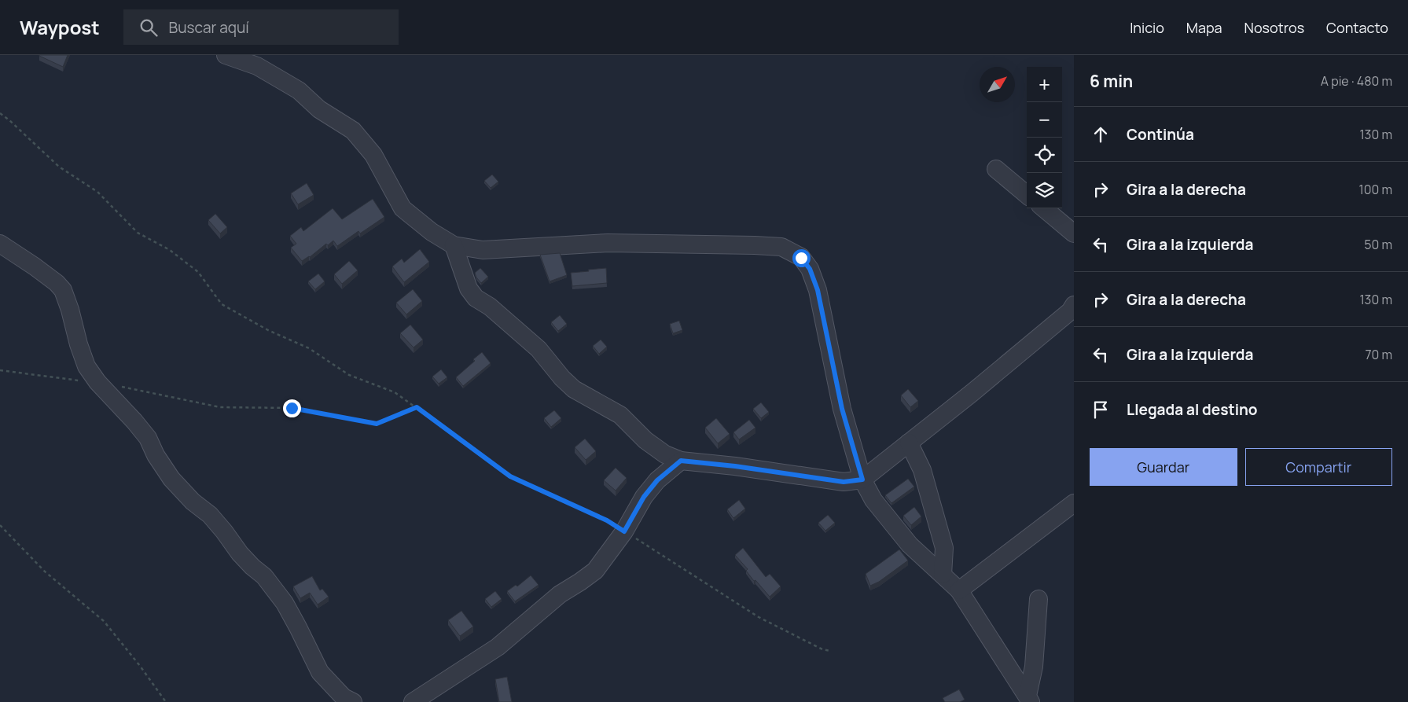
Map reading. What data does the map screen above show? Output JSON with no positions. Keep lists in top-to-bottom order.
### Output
{
  "north": "top right",
  "page": {
    "header": "Waypost",
    "search": "Buscar aquí",
    "nav": [
      "Inicio",
      "Mapa",
      "Nosotros",
      "Contacto"
    ],
    "heading": ["6 min", "A pie · 480 m"],
    "map_buttons": ["+", "−"],
    "list": [
      ["Continúa", "130 m"],
      ["Gira a la derecha", "100 m"],
      ["Gira a la izquierda", "50 m"],
      ["Gira a la derecha", "130 m"],
      ["Gira a la izquierda", "70 m"],
      "Llegada al destino"
    ],
    "buttons": ["Guardar", "Compartir"]
  }
}
